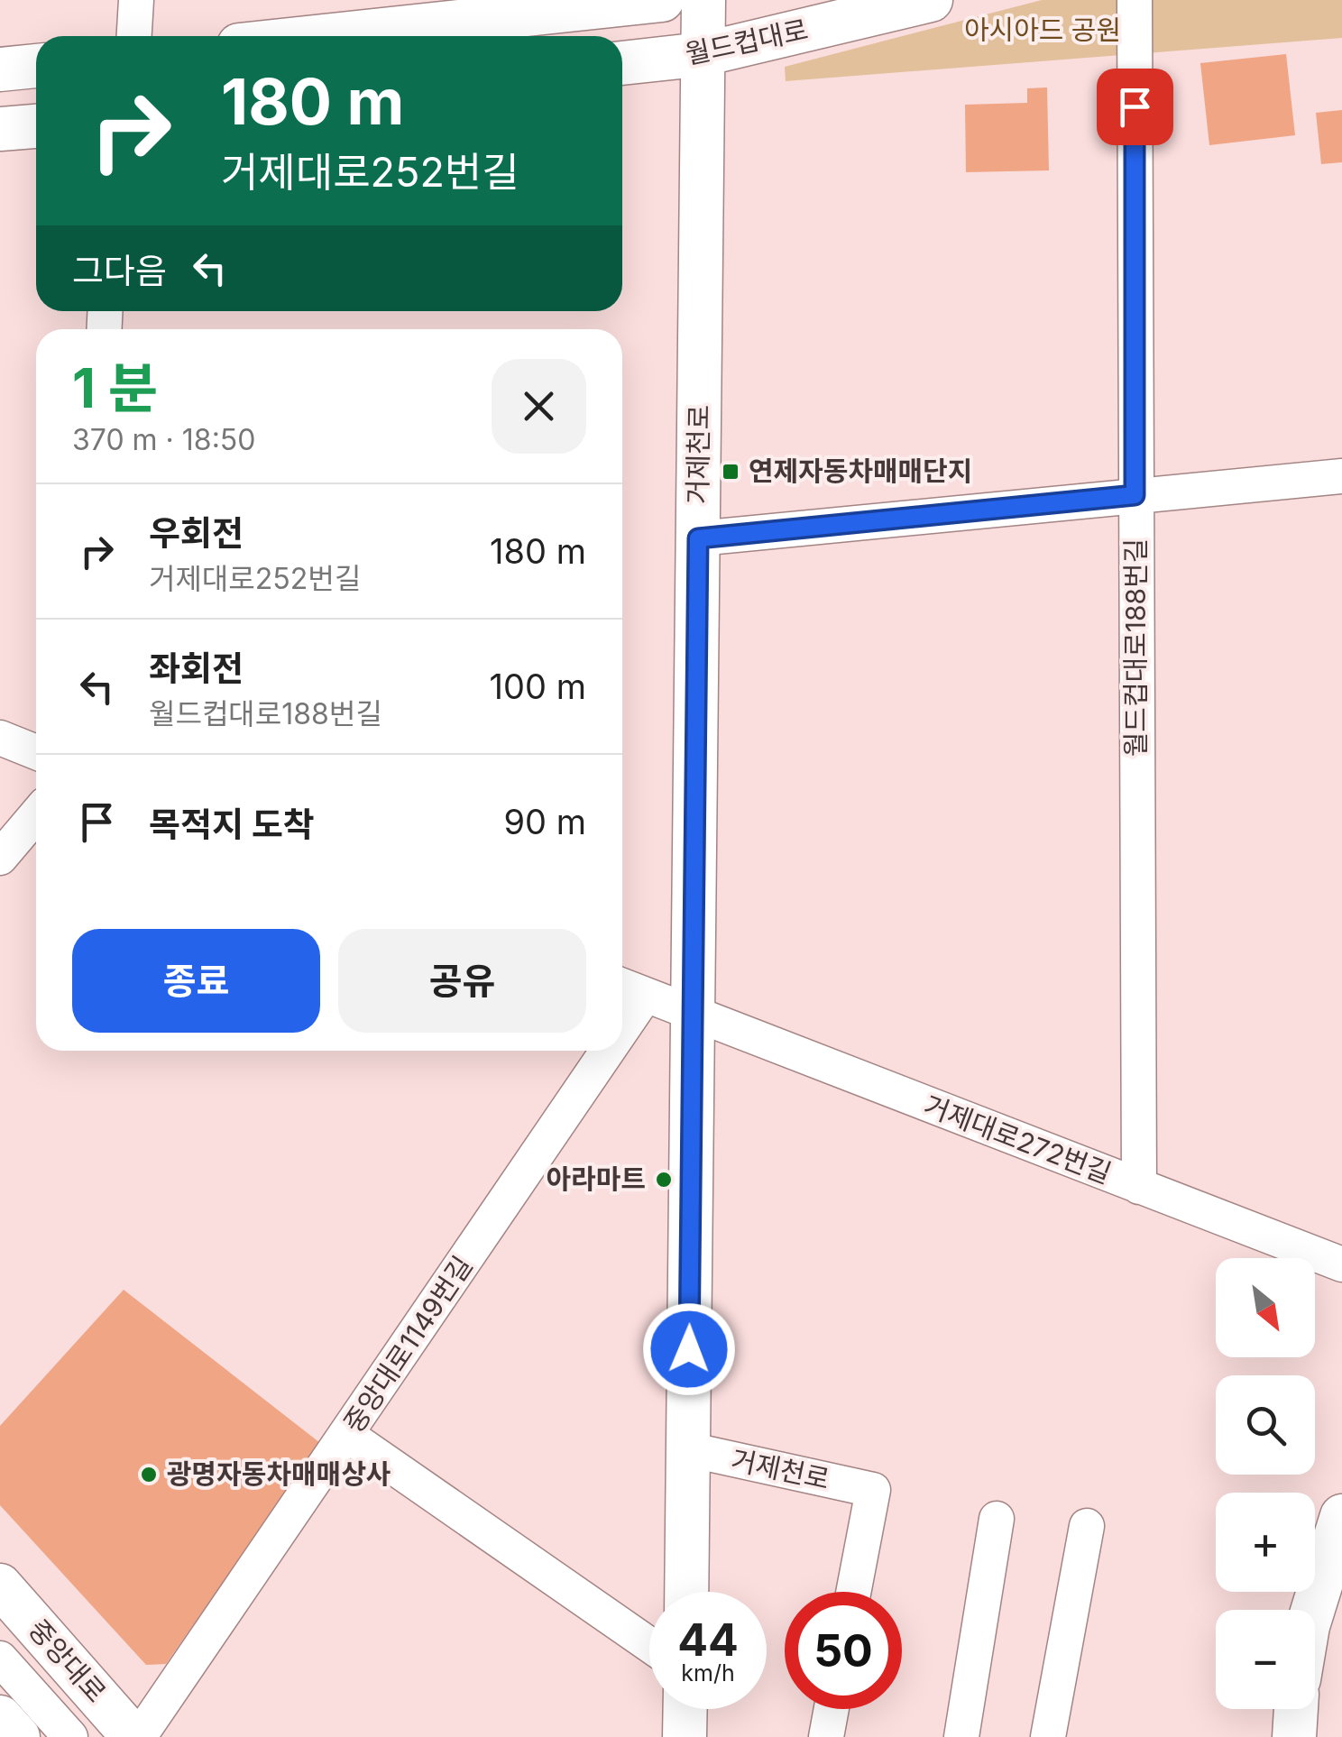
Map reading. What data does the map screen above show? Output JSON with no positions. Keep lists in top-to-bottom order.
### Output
{
  "streets": {
    "main road": ["월드컵대로", "거제천로", "중앙대로"],
    "street": ["월드컵대로188번길", "거제대로272번길", "중앙대로1149번길"]
  },
  "crossings": [
    ["월드컵대로", "거제천로"],
    ["거제천로", "거제대로272번길"],
    ["월드컵대로188번길", "거제대로272번길"],
    ["거제대로272번길", "중앙대로1149번길"],
    ["중앙대로1149번길", "중앙대로"]
  ],
  "parks": ["아시아드 공원"],
  "places": {
    "transit": ["연제자동차매매단지"],
    "other": ["아라마트", "광명자동차매매상사"]
  },
  "north": "bottom right",
  "page": {
    "turn": ["180 m", "거제대로252번길"],
    "then": "그다음",
    "heading": ["1 분", "370 m · 18:50"],
    "list": [
      {
        "name": "우회전",
        "note": "거제대로252번길",
        "value": "180 m"
      },
      {
        "name": "좌회전",
        "note": "월드컵대로188번길",
        "value": "100 m"
      },
      {
        "name": "목적지 도착",
        "value": "90 m"
      }
    ],
    "buttons": ["종료", "공유"],
    "map_buttons": ["+", "−"],
    "speed": "44 km/h",
    "limit": "50"
  }
}
